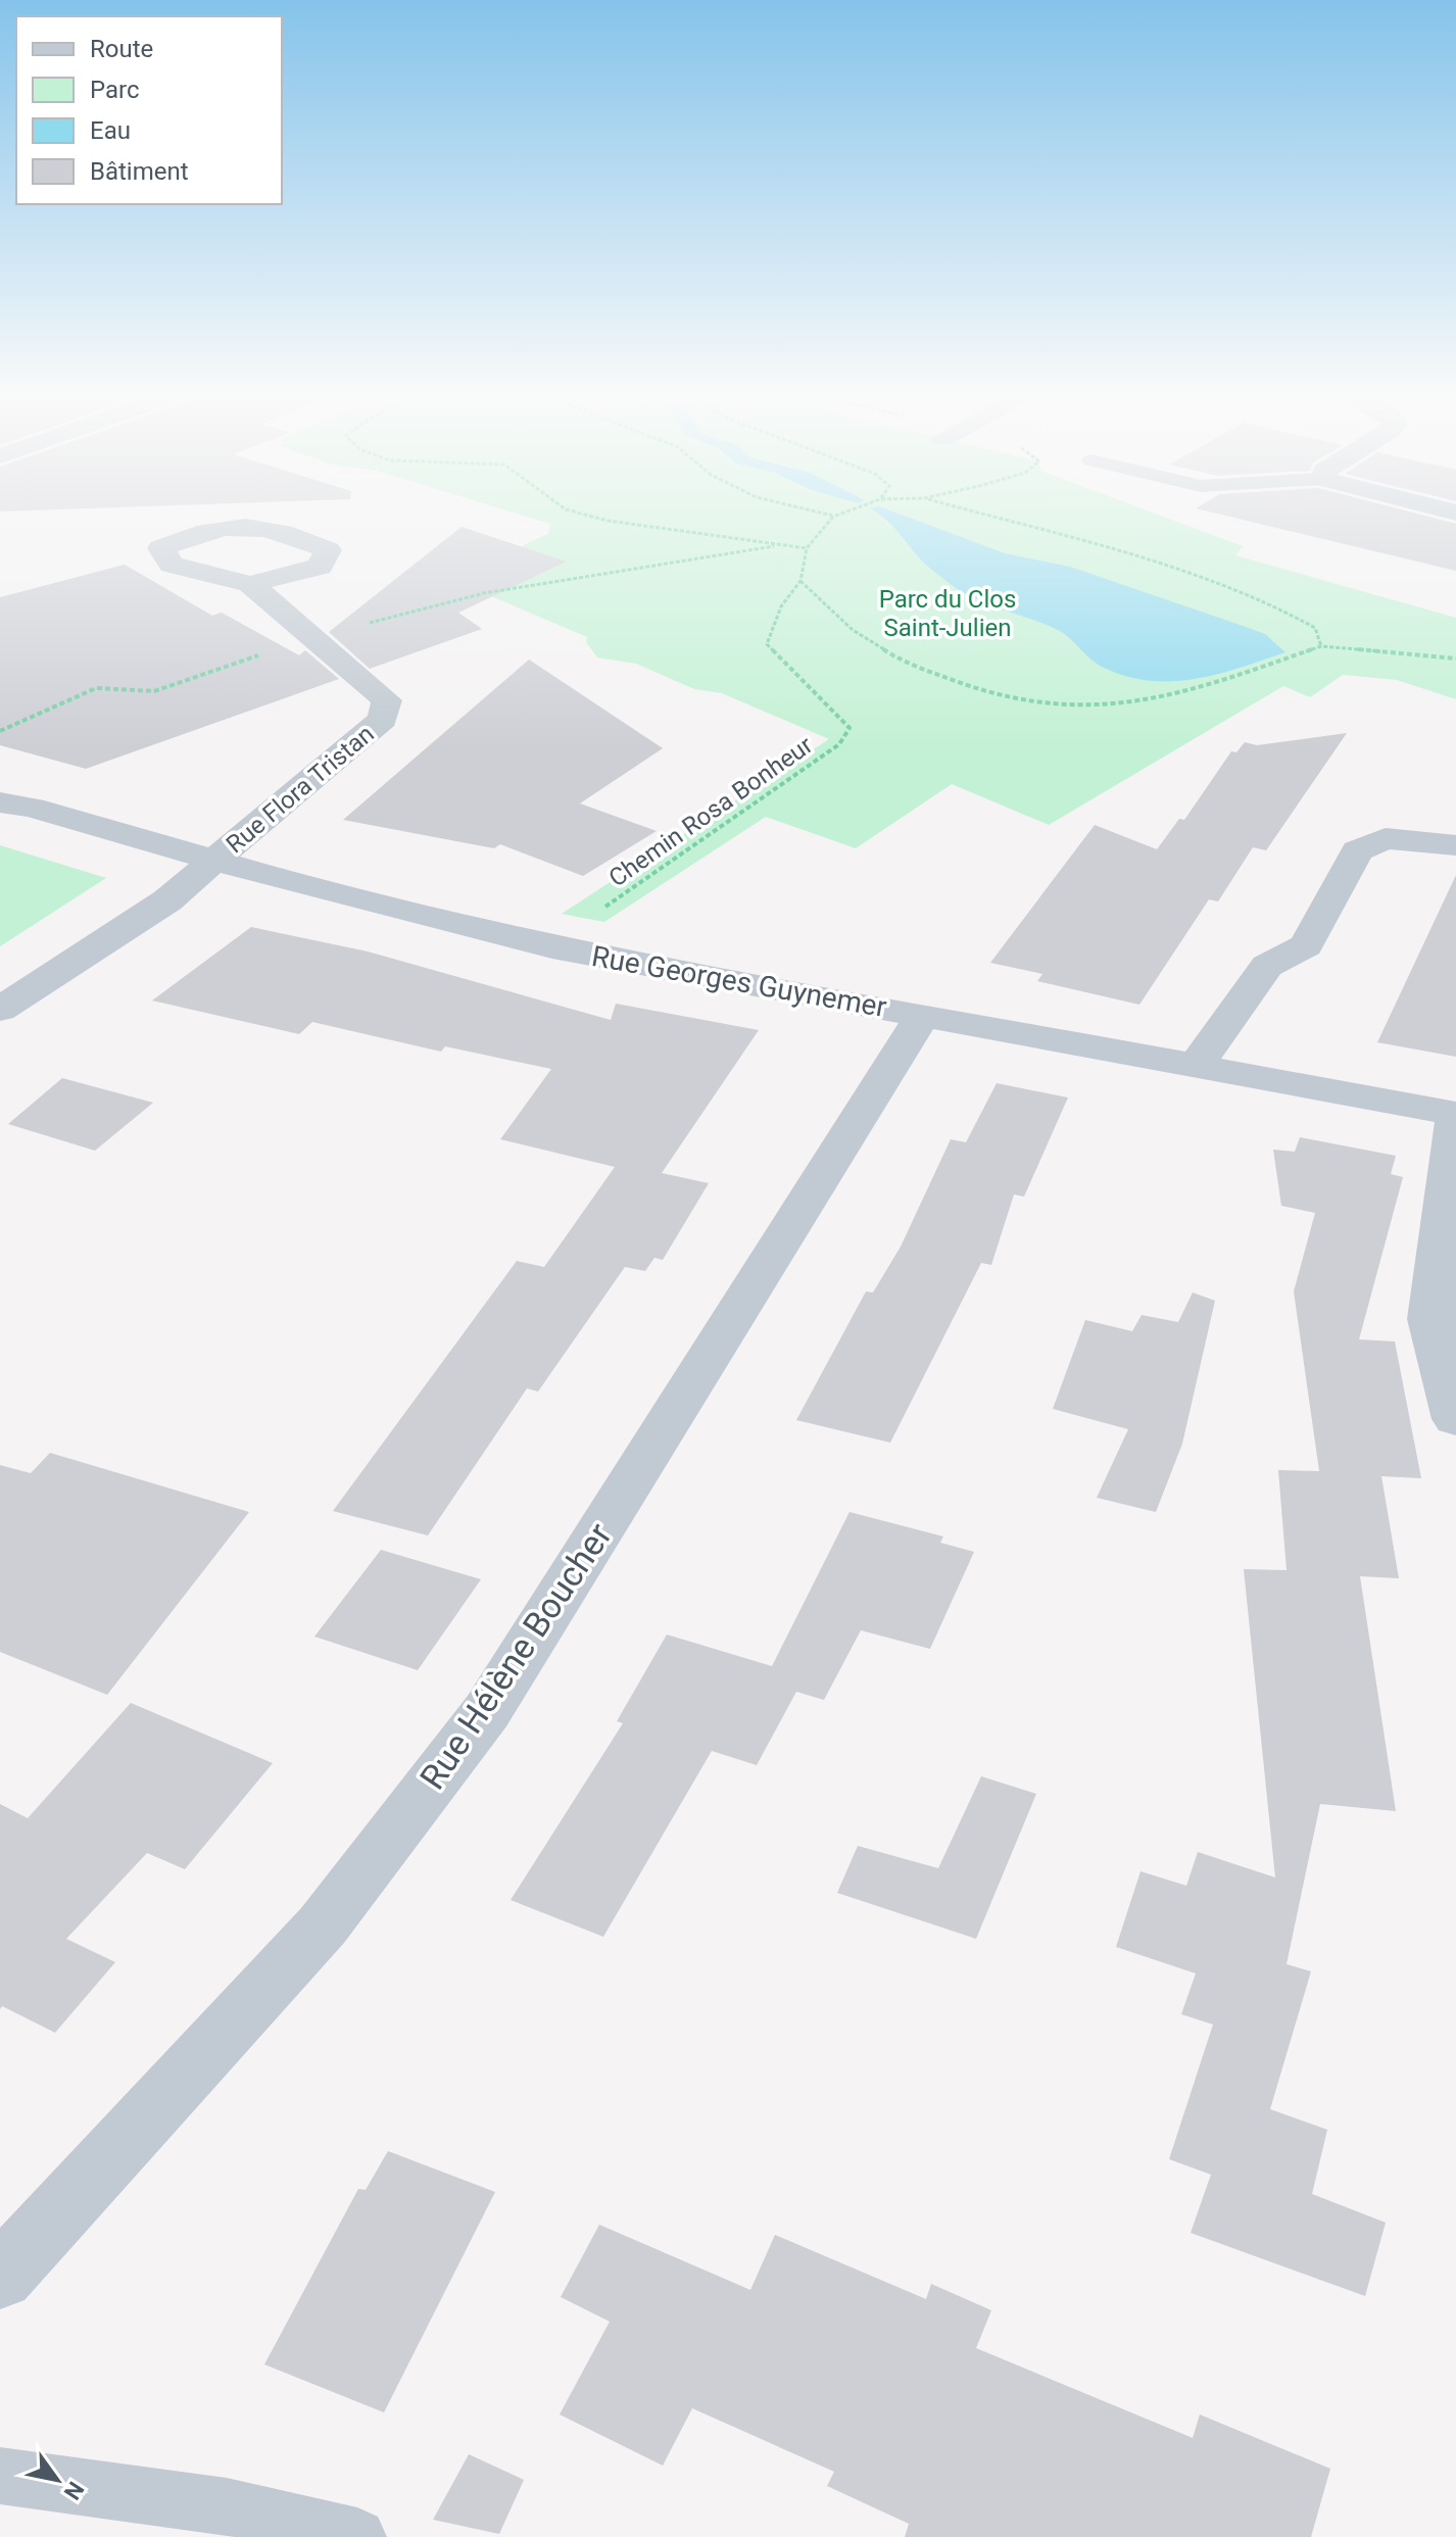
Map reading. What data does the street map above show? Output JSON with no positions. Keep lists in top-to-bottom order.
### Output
{
  "streets": {
    "street": ["Rue Flora Tristan", "Rue Georges Guynemer", "Rue Hélène Boucher"],
    "path": ["Chemin Rosa Bonheur"]
  },
  "crossings": [
    ["Rue Flora Tristan", "Rue Georges Guynemer"],
    ["Chemin Rosa Bonheur", "Rue Georges Guynemer"],
    ["Rue Georges Guynemer", "Rue Hélène Boucher"]
  ],
  "parks": ["Parc du Clos Saint-Julien"],
  "legend": [
    "Route",
    "Parc",
    "Eau",
    "Bâtiment"
  ],
  "north": "bottom right"
}
